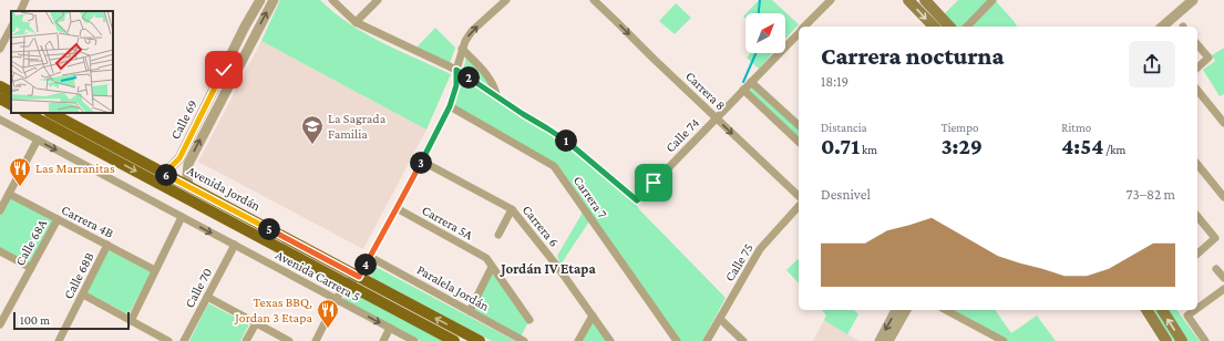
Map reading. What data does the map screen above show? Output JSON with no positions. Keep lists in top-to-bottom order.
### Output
{
  "streets": {
    "main road": ["Avenida Jordán"],
    "street": [
      "Carrera 8",
      "Calle 69",
      "Calle 74",
      "Carrera 7",
      "Carrera 4B",
      "Carrera 5A",
      "Carrera 6",
      "Calle 68A",
      "Calle 75",
      "Calle 68B",
      "Avenida Carrera 5",
      "Calle 70",
      "Paralela Jordán"
    ]
  },
  "crossings": [
    ["Carrera 8", "Calle 74"],
    ["Calle 69", "Avenida Jordán"],
    ["Carrera 4B", "Calle 68A"],
    ["Carrera 4B", "Calle 68B"],
    ["Avenida Carrera 5", "Calle 70"]
  ],
  "one_way": ["Avenida Carrera 5"],
  "districts": ["Jordán IV Etapa"],
  "places": {
    "school or university": ["La Sagrada Familia"],
    "restaurant": ["Las Marranitas", "Texas BBQ, Jordan 3 Etapa"]
  },
  "scale_bar": "100 m",
  "north": "top right",
  "page": {
    "heading": ["Carrera nocturna", "18:19"],
    "pins": [
      "2",
      "1",
      "3",
      "6",
      "5",
      "4"
    ],
    "stats": [
      ["Distancia", "0.71 km"],
      ["Tiempo", "3:29"],
      ["Ritmo", "4:54 /km"]
    ],
    "chart": ["Desnivel", "73–82 m"],
    "scale": "100 m"
  }
}
